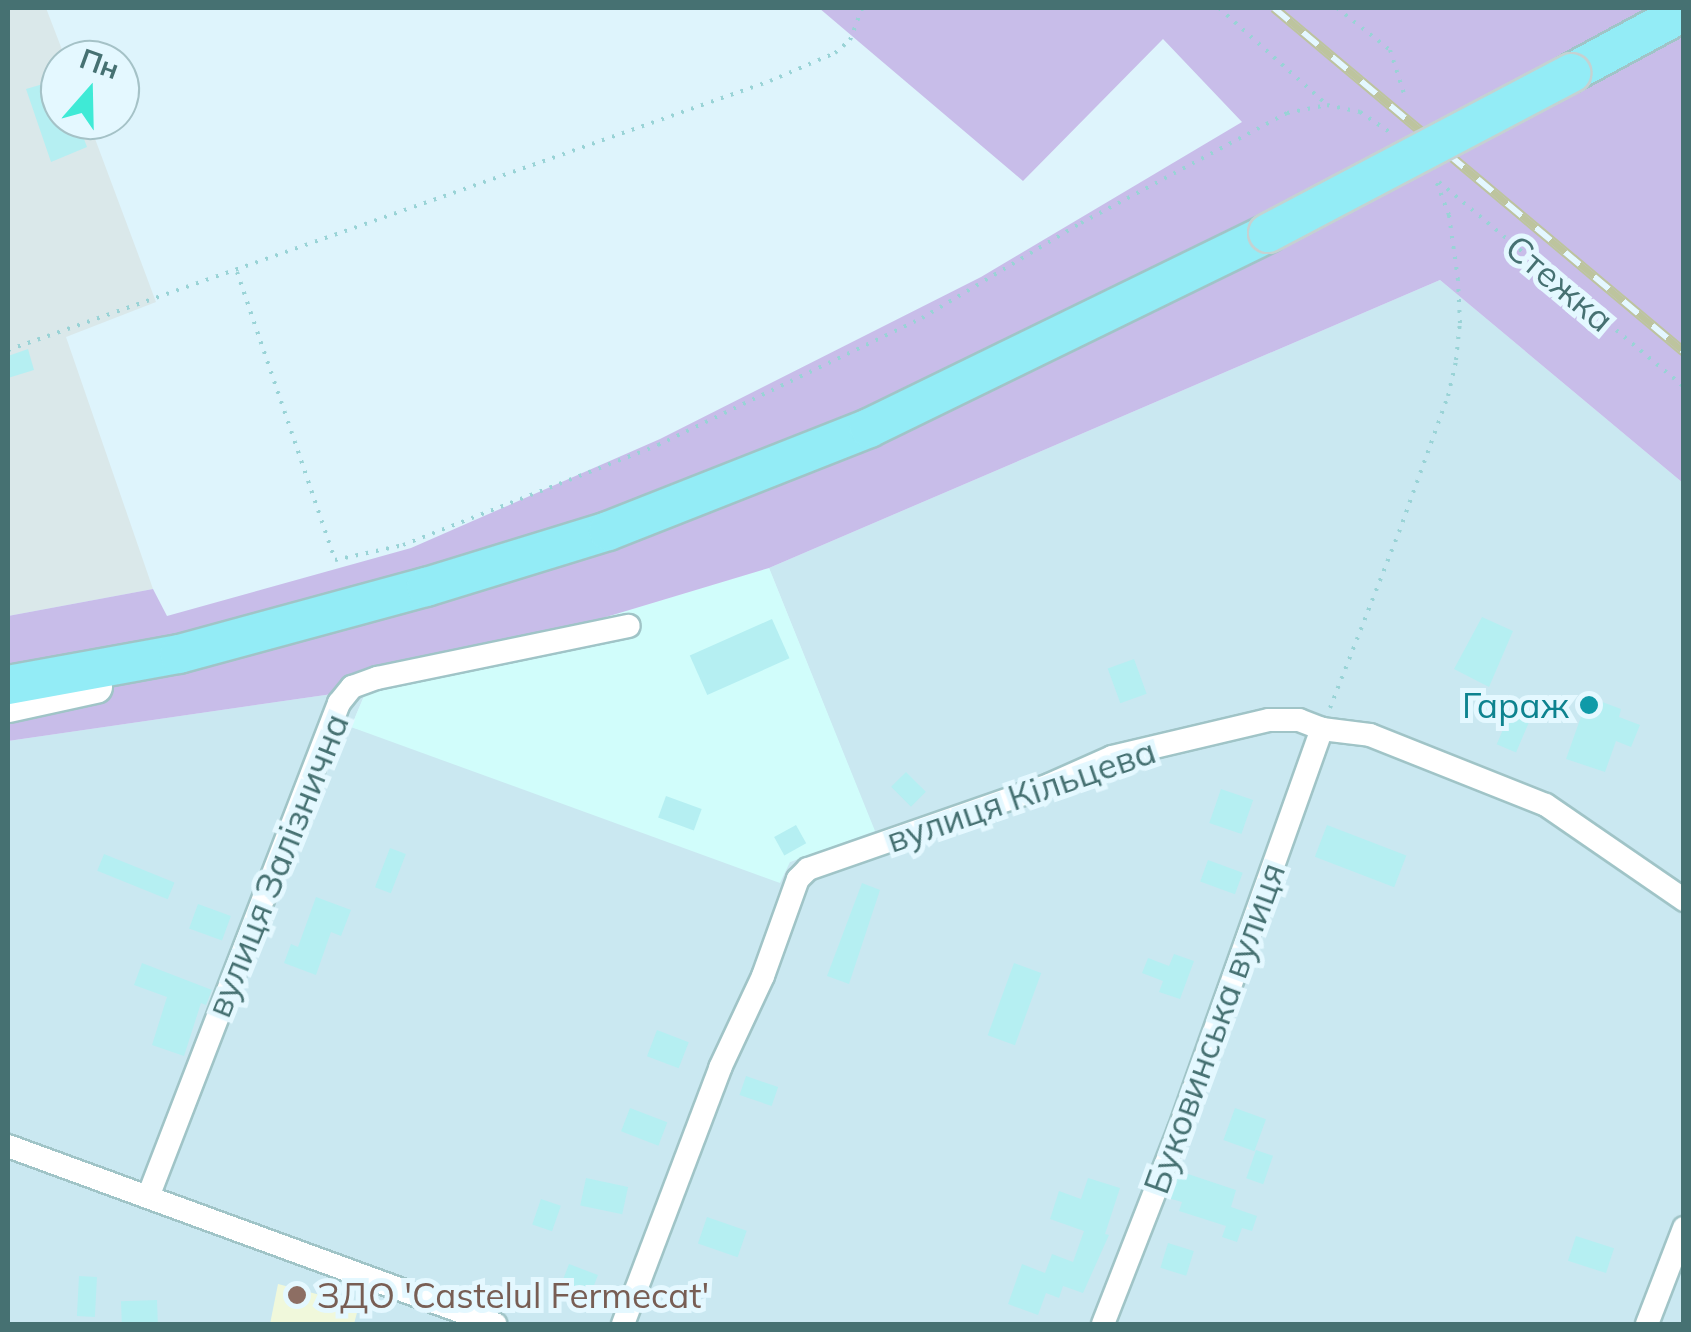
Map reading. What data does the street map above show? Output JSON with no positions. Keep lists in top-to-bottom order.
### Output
{
  "streets": {
    "street": ["вулиця Кільцева", "вулиця Залізнична", "Буковинська вулиця"],
    "path": ["Стежка"]
  },
  "crossings": [
    ["вулиця Кільцева", "Буковинська вулиця"]
  ],
  "places": ["Гараж", "ЗДО 'Castelul Fermecat'"],
  "north": "top"
}
